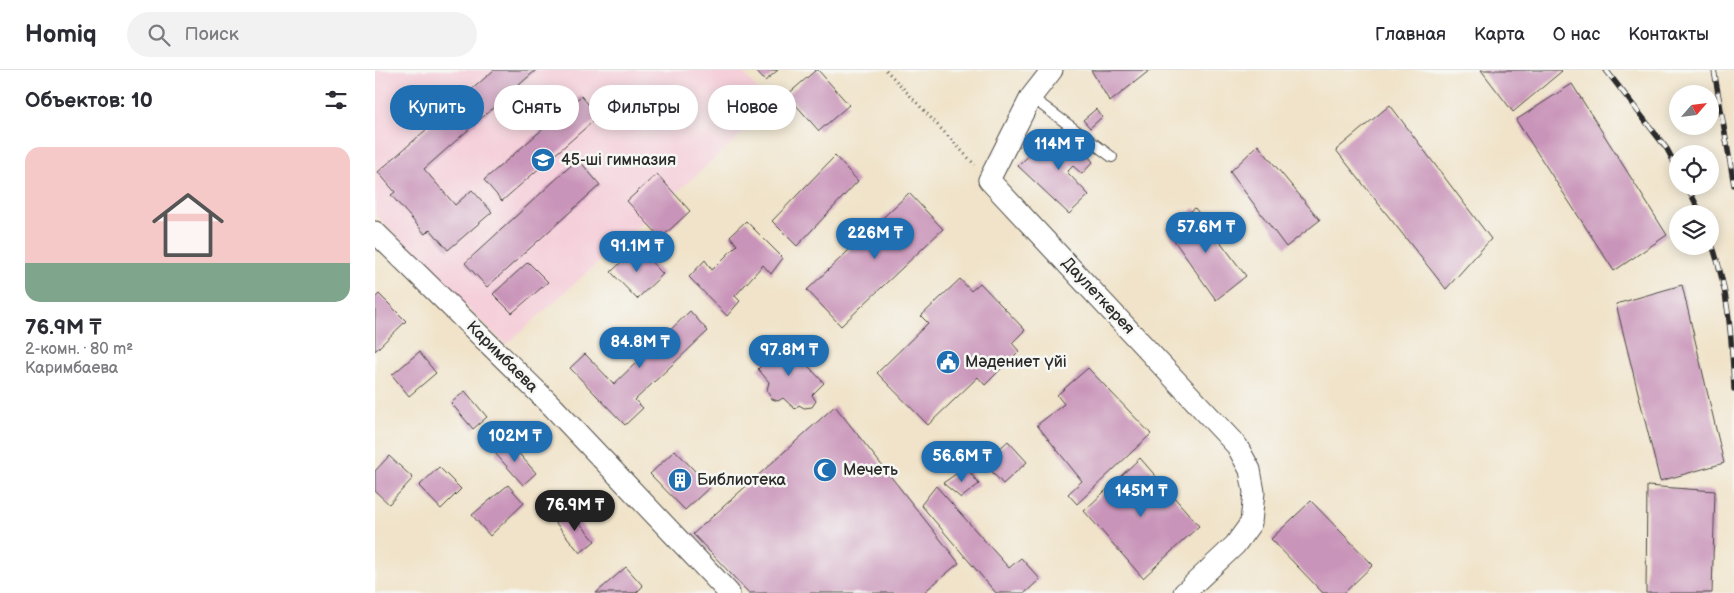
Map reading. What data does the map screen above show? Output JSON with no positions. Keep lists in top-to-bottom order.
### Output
{
  "streets": {
    "street": ["Даулеткерея", "Каримбаева"]
  },
  "places": {
    "school or university": ["45-ші гимназия"],
    "public building": ["Мәдениет үйі"],
    "mosque": ["Мечеть"],
    "building": ["Библиотека"]
  },
  "north": "top right",
  "page": {
    "header": "Homiq",
    "search": "Поиск",
    "nav": [
      "Главная",
      "Карта",
      "О нас",
      "Контакты"
    ],
    "heading": "Объектов: 10",
    "chip": [
      "Купить",
      "Снять",
      "Фильтры",
      "Новое"
    ],
    "price": [
      "114M ₸",
      "57.6M ₸",
      "226M ₸",
      "91.1M ₸",
      "84.8M ₸",
      "97.8M ₸",
      "102M ₸",
      "56.6M ₸",
      "145M ₸",
      "76.9M ₸"
    ],
    "list": [
      {
        "name": "76.9M ₸",
        "note": "2-комн. · 80 m² · Каримбаева"
      }
    ]
  }
}
